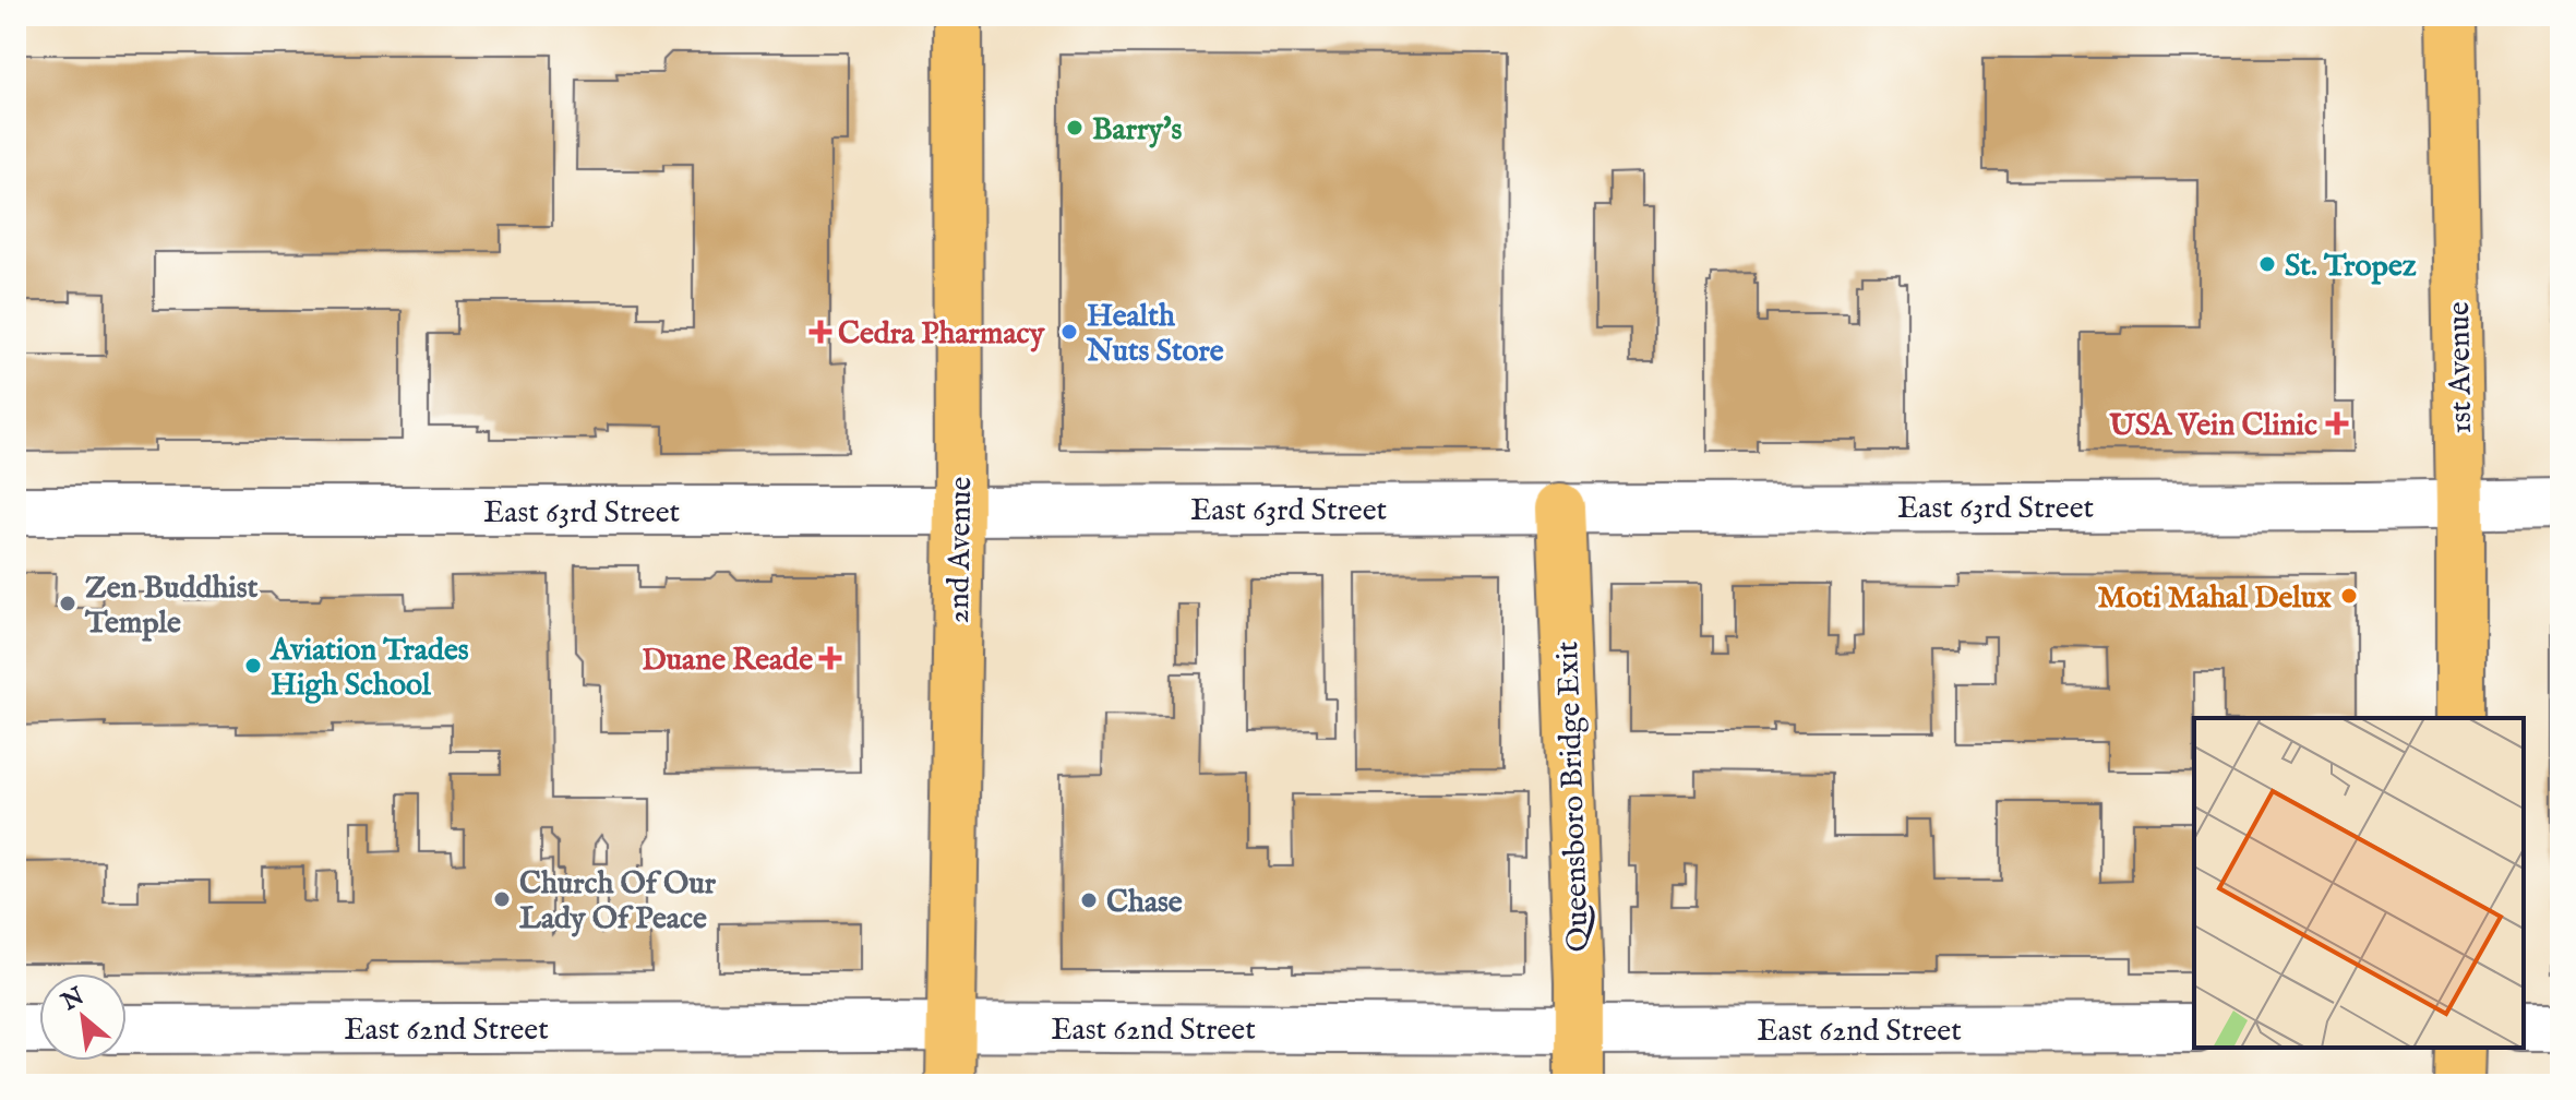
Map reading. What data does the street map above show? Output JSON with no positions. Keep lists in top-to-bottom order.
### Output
{
  "streets": {
    "main road": ["1st Avenue", "2nd Avenue", "Queensboro Bridge Exit"],
    "street": ["East 63rd Street", "East 62nd Street"]
  },
  "crossings": [
    ["1st Avenue", "East 63rd Street"],
    ["East 63rd Street", "2nd Avenue"],
    ["East 63rd Street", "Queensboro Bridge Exit"],
    ["2nd Avenue", "East 62nd Street"],
    ["Queensboro Bridge Exit", "East 62nd Street"]
  ],
  "places": {
    "other": [
      "Barry's",
      "St. Tropez",
      "Health Nuts Store",
      "Moti Mahal Delux",
      "Zen Buddhist Temple",
      "Aviation Trades High School",
      "Church Of Our Lady Of Peace",
      "Chase"
    ],
    "health": ["Cedra Pharmacy", "USA Vein Clinic", "Duane Reade"]
  },
  "north": "top left"
}
